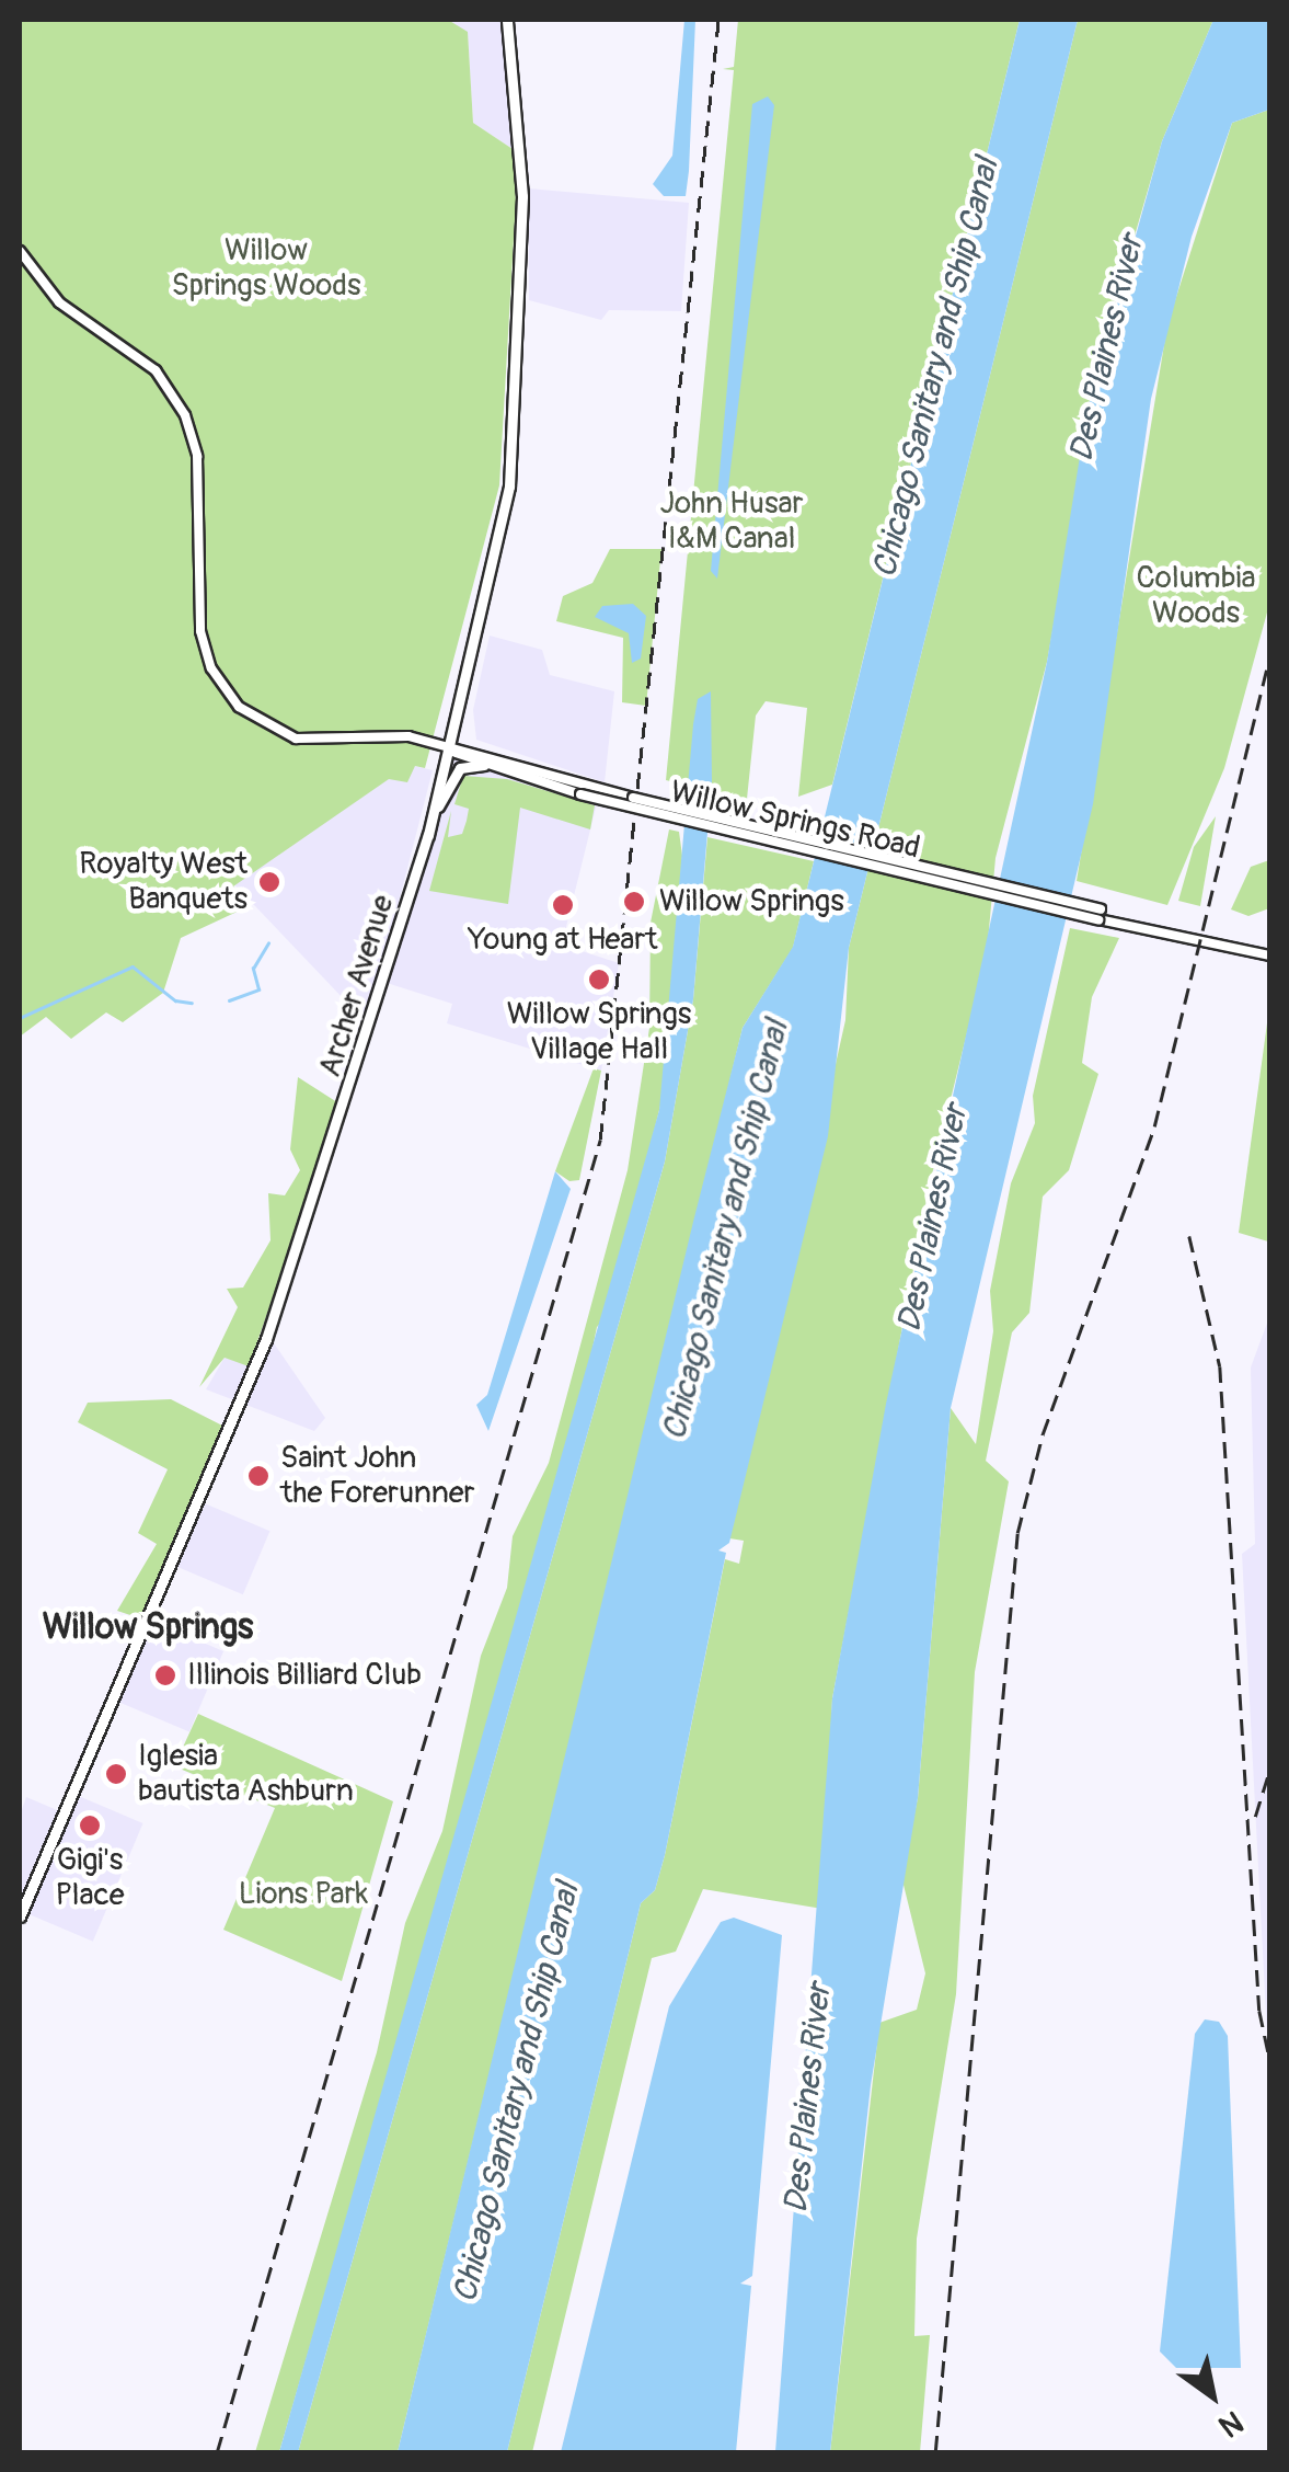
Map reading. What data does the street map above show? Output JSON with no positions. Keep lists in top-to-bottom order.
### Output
{
  "streets": {
    "main road": ["Willow Springs Road", "Archer Avenue"]
  },
  "crossings": [
    ["Willow Springs Road", "Archer Avenue"]
  ],
  "districts": ["Willow Springs"],
  "water": ["Des Plaines River", "Chicago Sanitary and Ship Canal"],
  "parks": [
    "Willow Springs Woods",
    "John Husar I&M Canal",
    "Columbia Woods",
    "Lions Park"
  ],
  "places": [
    "Royalty West Banquets",
    "Willow Springs",
    "Young at Heart",
    "Willow Springs Village Hall",
    "Saint John the Forerunner",
    "Illinois Billiard Club",
    "Iglesia bautista Ashburn",
    "Gigi's Place"
  ],
  "north": "bottom right"
}
